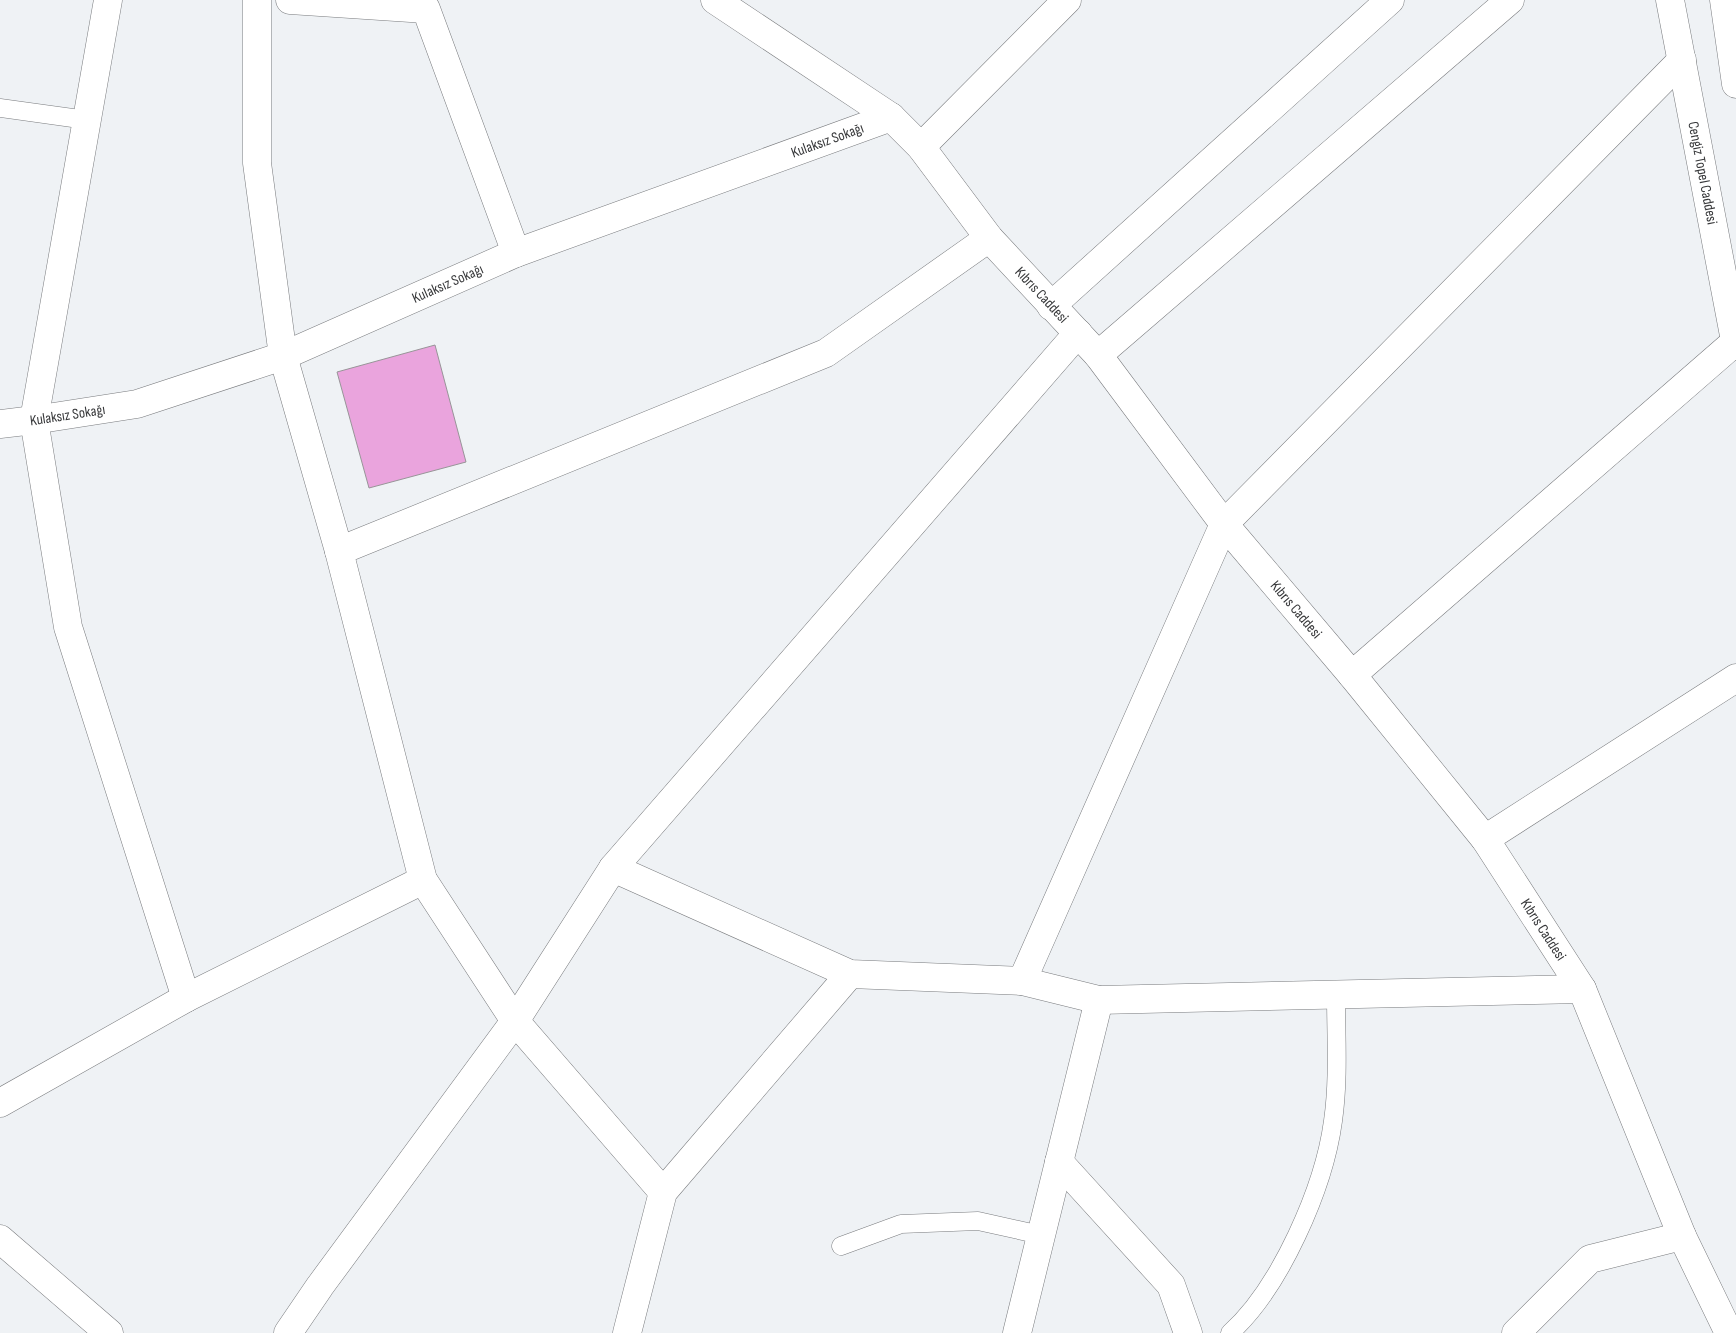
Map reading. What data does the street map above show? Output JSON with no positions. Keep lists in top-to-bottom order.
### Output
{
  "streets": {
    "street": ["Kulaksız Sokağı", "Cengiz Topel Caddesi", "Kıbrıs Caddesi"]
  },
  "crossings": [
    ["Kulaksız Sokağı", "Kıbrıs Caddesi"]
  ]
}
